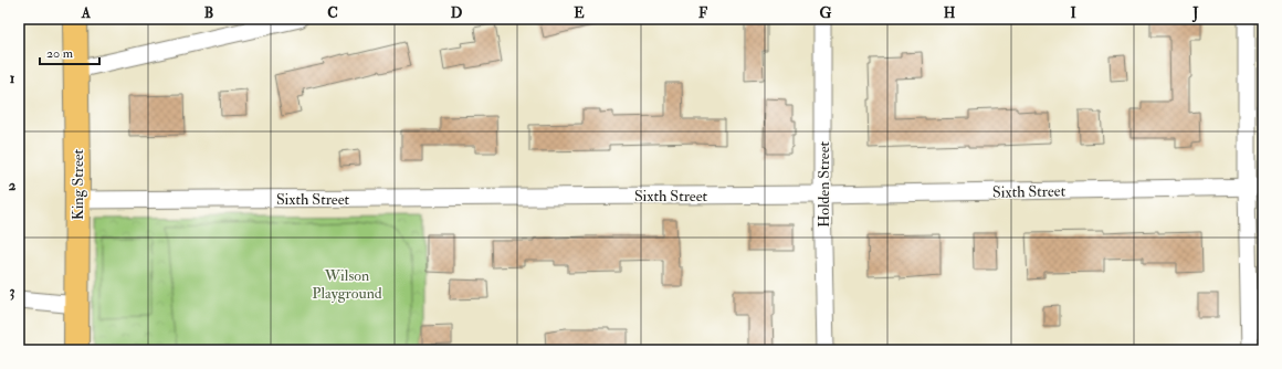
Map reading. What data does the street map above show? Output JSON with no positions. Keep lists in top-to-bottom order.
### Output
{
  "streets": {
    "main road": ["King Street"],
    "street": ["Holden Street", "Sixth Street"]
  },
  "crossings": [
    ["King Street", "Sixth Street"],
    ["Holden Street", "Sixth Street"]
  ],
  "parks": ["Wilson Playground"],
  "scale_bar": "20 m",
  "grid": {
    "columns": [
      "A",
      "B",
      "C",
      "D",
      "E",
      "F",
      "G",
      "H",
      "I",
      "J"
    ],
    "rows": ["1", "2", "3"]
  }
}
